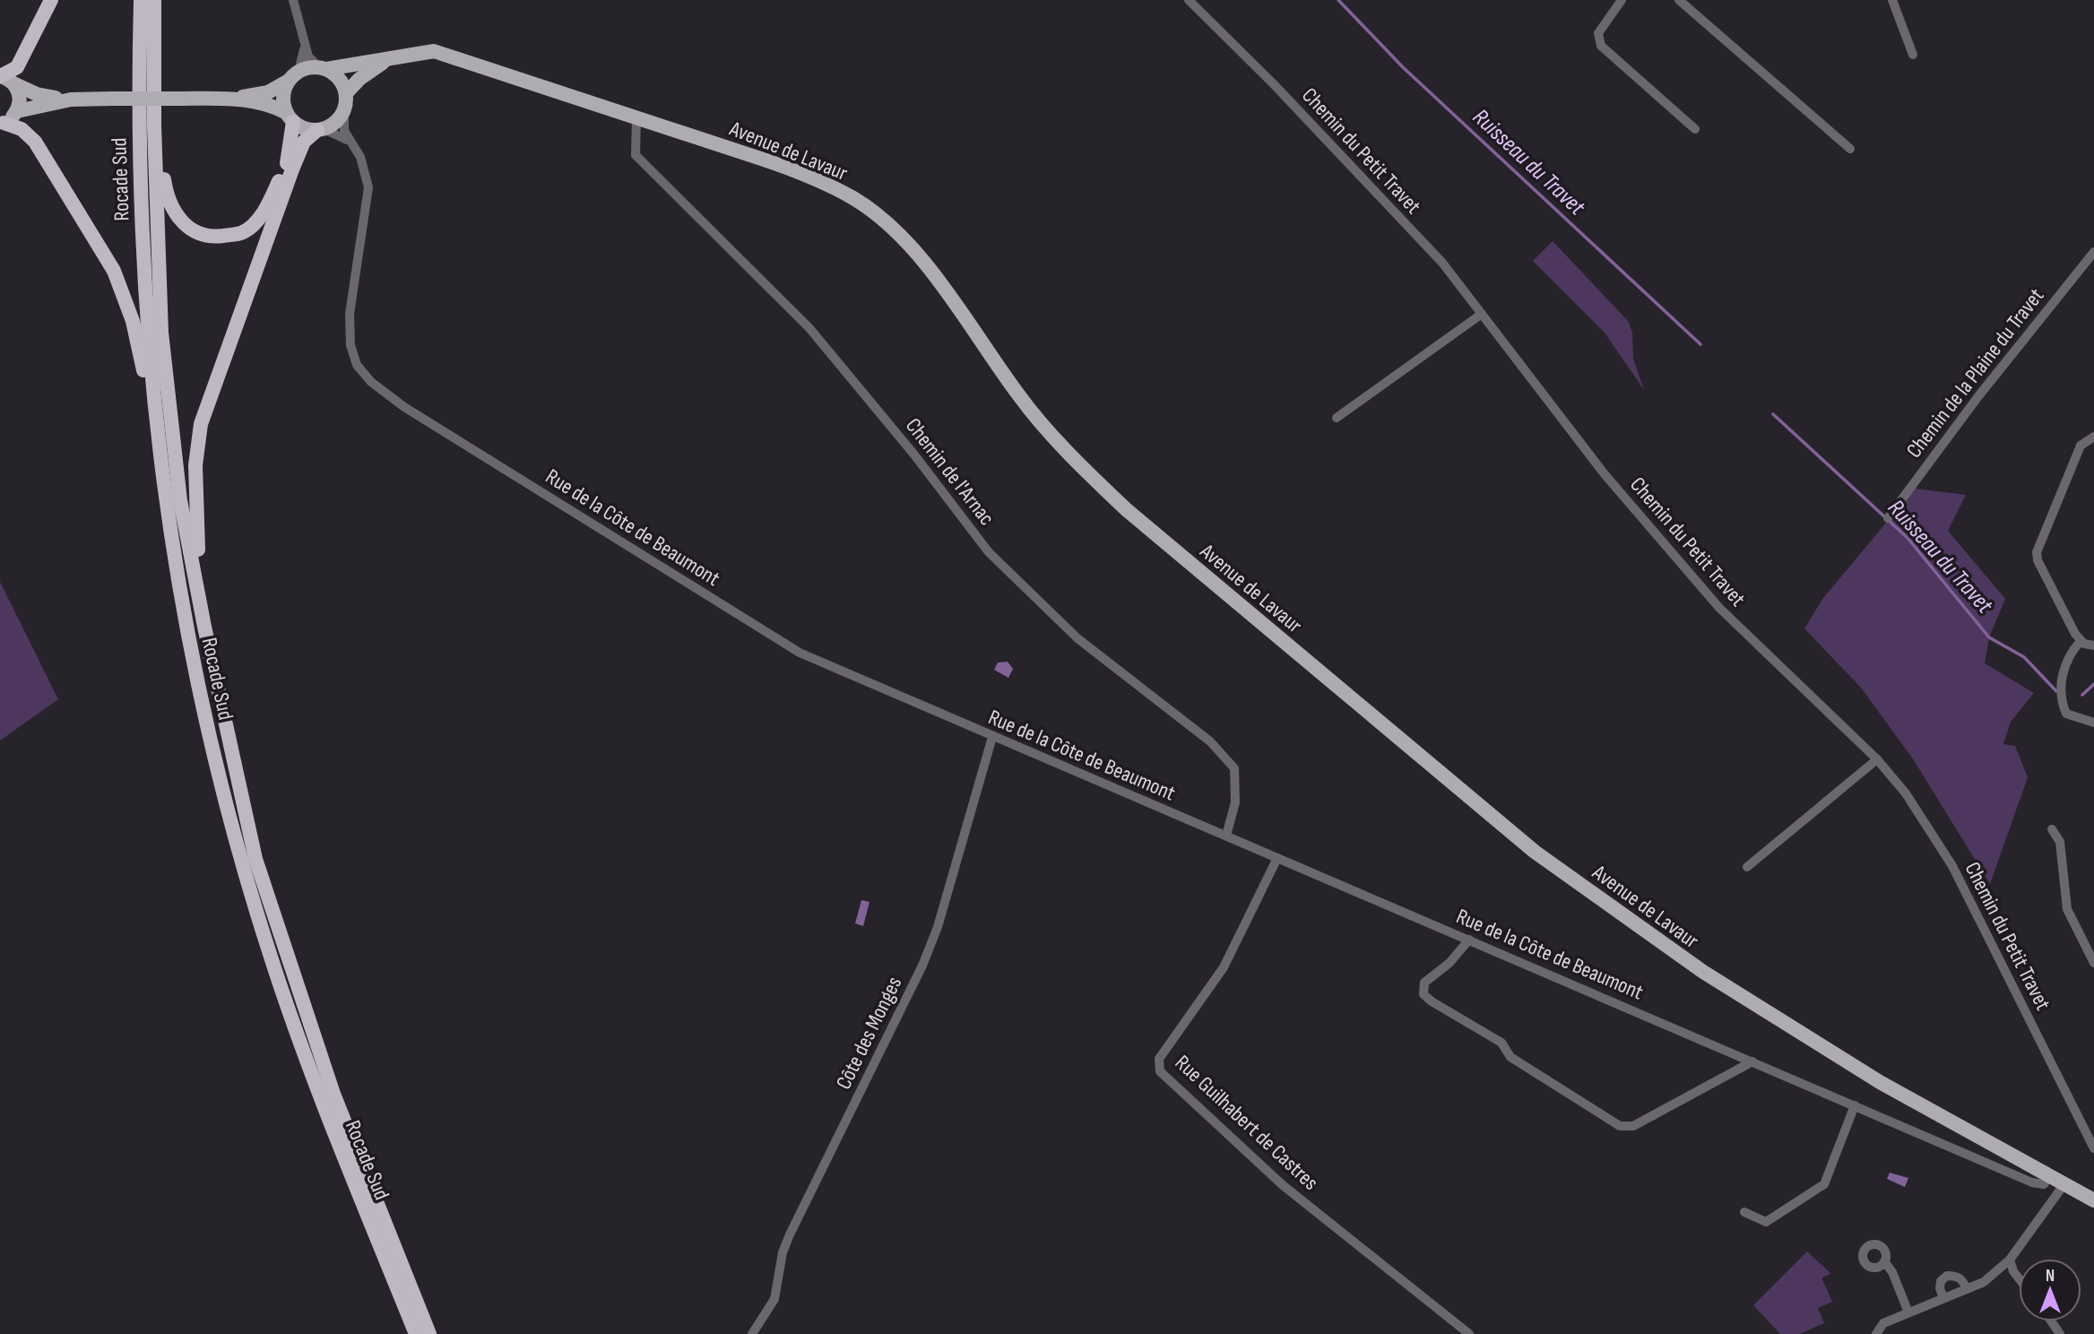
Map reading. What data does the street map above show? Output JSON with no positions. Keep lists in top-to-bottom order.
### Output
{
  "streets": {
    "highway": ["Rocade Sud"],
    "main road": ["Avenue de Lavaur"],
    "street": [
      "Chemin du Petit Travet",
      "Chemin de la Plaine du Travet",
      "Chemin de l'Arnac",
      "Rue de la Côte de Beaumont",
      "Côte des Monges",
      "Rue Guilhabert de Castres"
    ]
  },
  "crossings": [
    ["Avenue de Lavaur", "Chemin de l'Arnac"],
    ["Avenue de Lavaur", "Rue de la Côte de Beaumont"],
    ["Chemin de l'Arnac", "Rue de la Côte de Beaumont"],
    ["Rue de la Côte de Beaumont", "Côte des Monges"],
    ["Rue de la Côte de Beaumont", "Rue Guilhabert de Castres"]
  ],
  "water": ["Ruisseau du Travet"],
  "north": "top"
}
